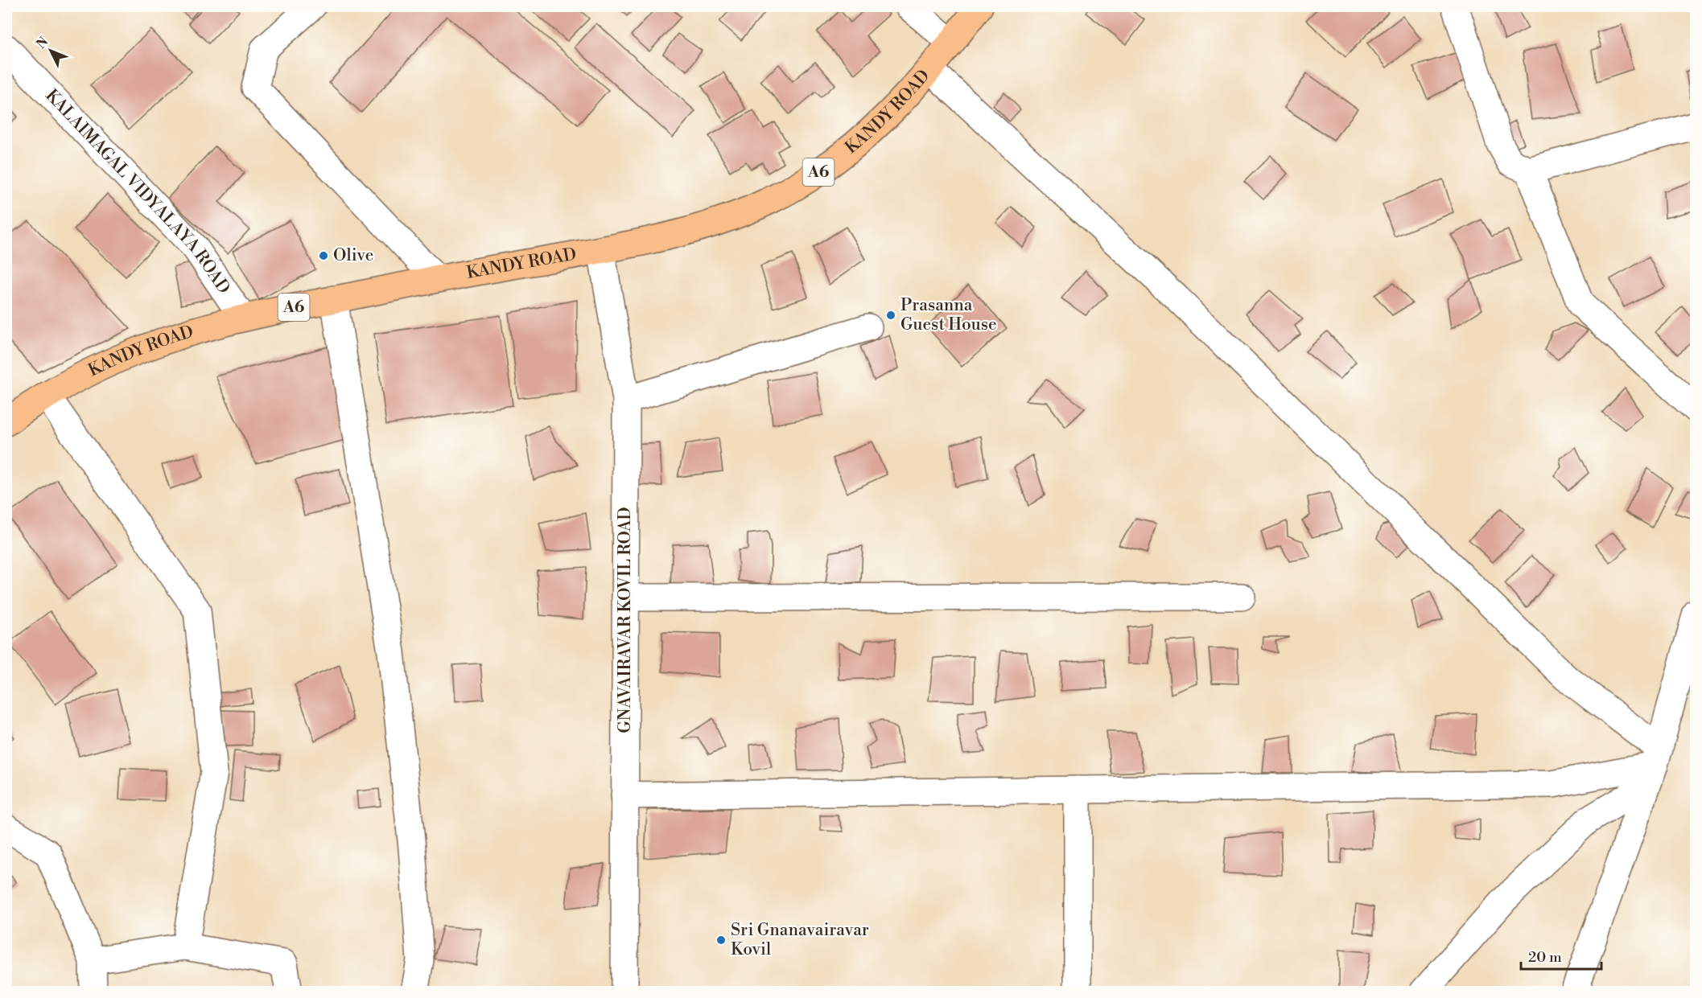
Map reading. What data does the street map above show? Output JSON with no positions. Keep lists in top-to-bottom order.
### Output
{
  "streets": {
    "highway": ["KANDY ROAD", "A6"],
    "street": ["KALAIMAGAL VIDYALAYA ROAD", "GNAVAIRAVAR KOVIL ROAD"]
  },
  "crossings": [
    ["KANDY ROAD", "KALAIMAGAL VIDYALAYA ROAD"],
    ["KANDY ROAD", "GNAVAIRAVAR KOVIL ROAD"]
  ],
  "places": ["Olive", "Prasanna Guest House", "Sri Gnanavairavar Kovil"],
  "scale_bar": "20 m",
  "north": "top left"
}
